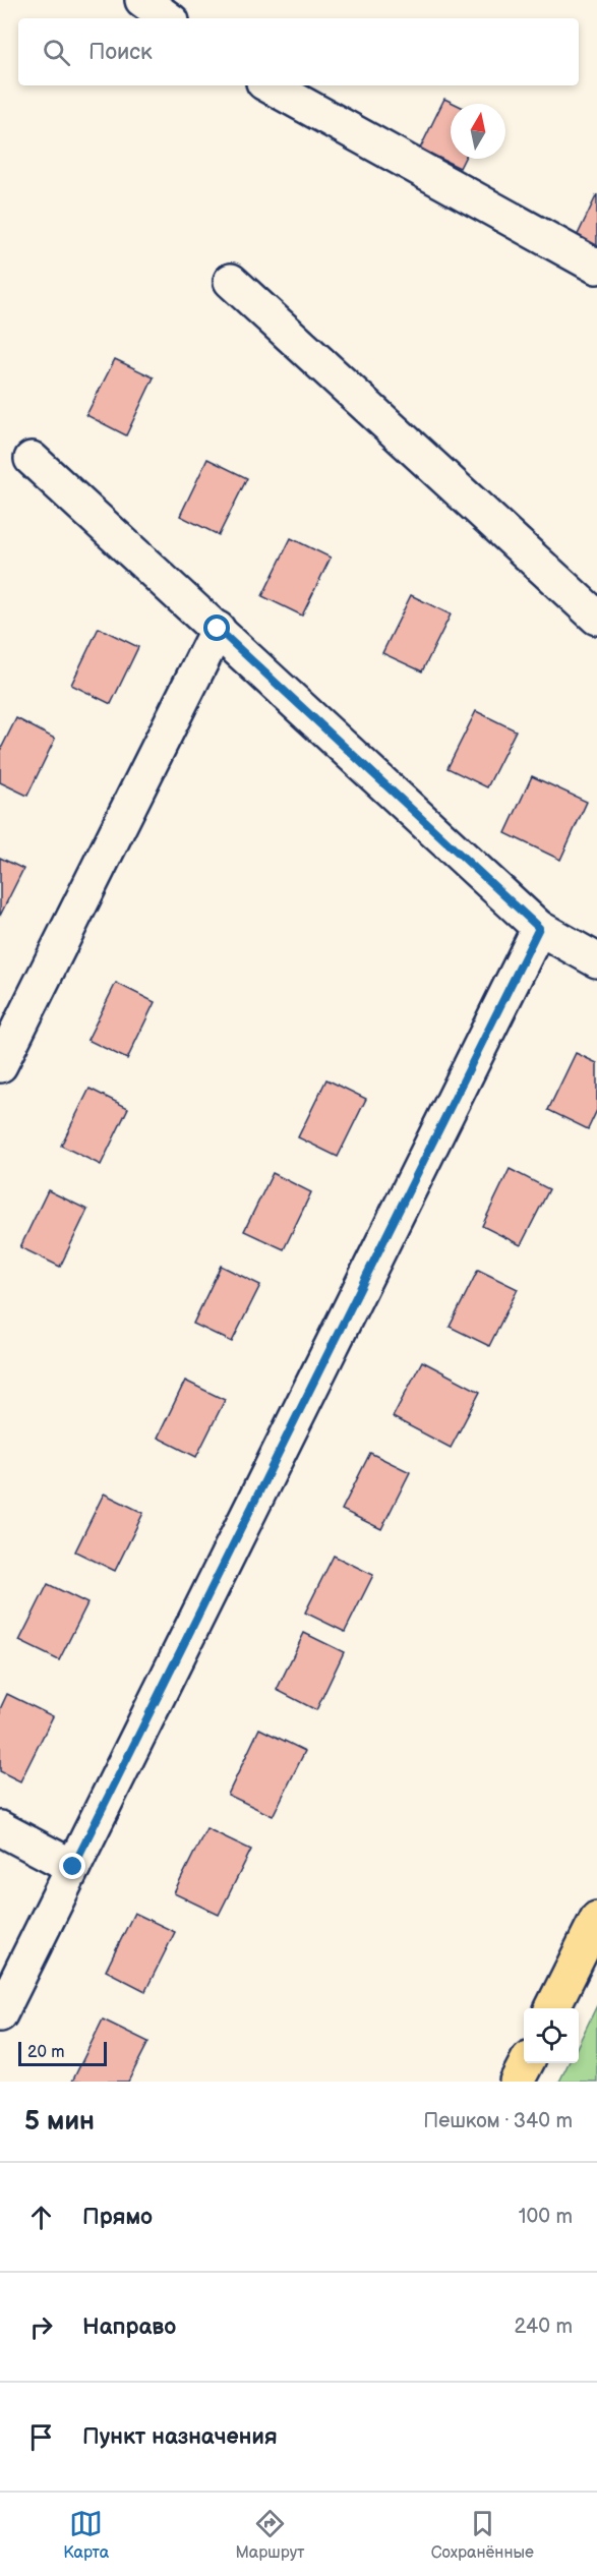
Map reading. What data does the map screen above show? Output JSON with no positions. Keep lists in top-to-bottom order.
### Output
{
  "scale_bar": "20 m",
  "north": "top",
  "page": {
    "search": "Поиск",
    "scale": "20 m",
    "heading": ["5 мин", "Пешком · 340 m"],
    "list": [
      ["Прямо", "100 m"],
      ["Направо", "240 m"],
      "Пункт назначения"
    ],
    "nav": ["Карта", "Маршрут", "Сохранённые"]
  }
}
